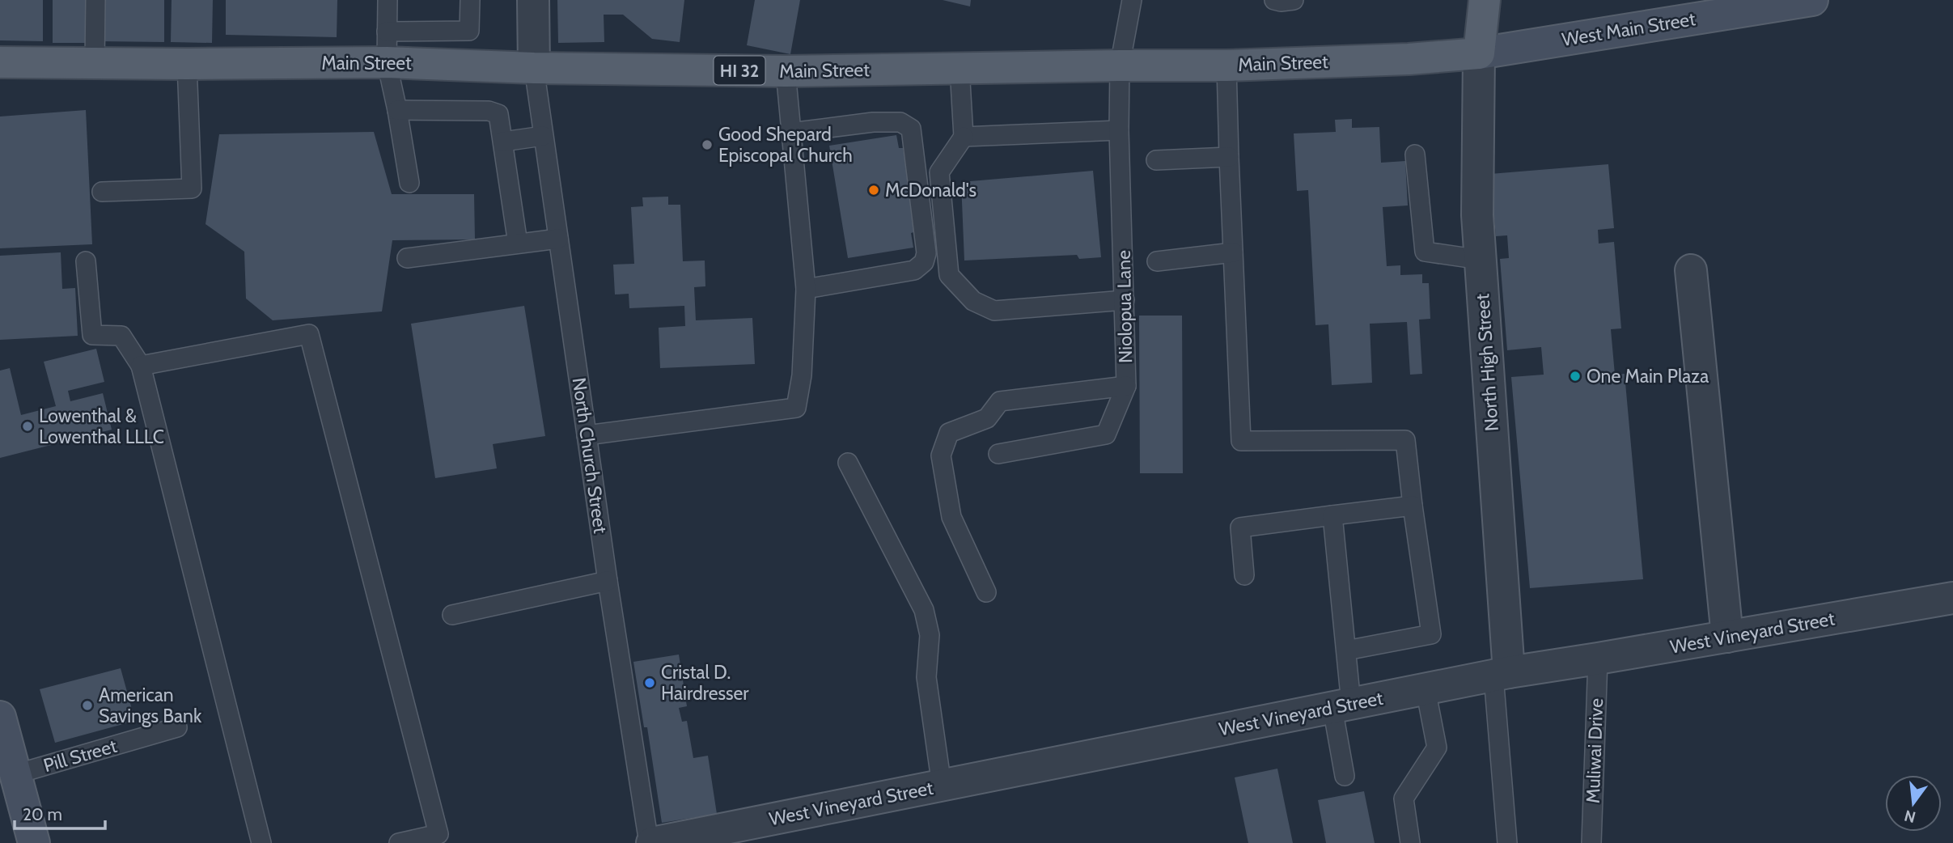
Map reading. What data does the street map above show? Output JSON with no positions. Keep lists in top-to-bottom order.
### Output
{
  "streets": {
    "main road": ["Main Street", "HI 32"],
    "street": ["West Main Street", "North High Street", "West Vineyard Street"],
    "lane": [
      "Niolopua Lane",
      "North Church Street",
      "Muliwai Drive",
      "Pill Street"
    ]
  },
  "crossings": [
    ["West Main Street", "Main Street"],
    ["West Main Street", "North High Street"],
    ["Main Street", "Niolopua Lane"],
    ["Main Street", "North High Street"],
    ["Main Street", "North Church Street"],
    ["North High Street", "West Vineyard Street"],
    ["North Church Street", "West Vineyard Street"],
    ["West Vineyard Street", "Muliwai Drive"]
  ],
  "places": [
    "Good Shepard Episcopal Church",
    "McDonald's",
    "One Main Plaza",
    "Lowenthal & Lowenthal LLLC",
    "Cristal D. Hairdresser",
    "American Savings Bank"
  ],
  "scale_bar": "20 m",
  "north": "bottom"
}
